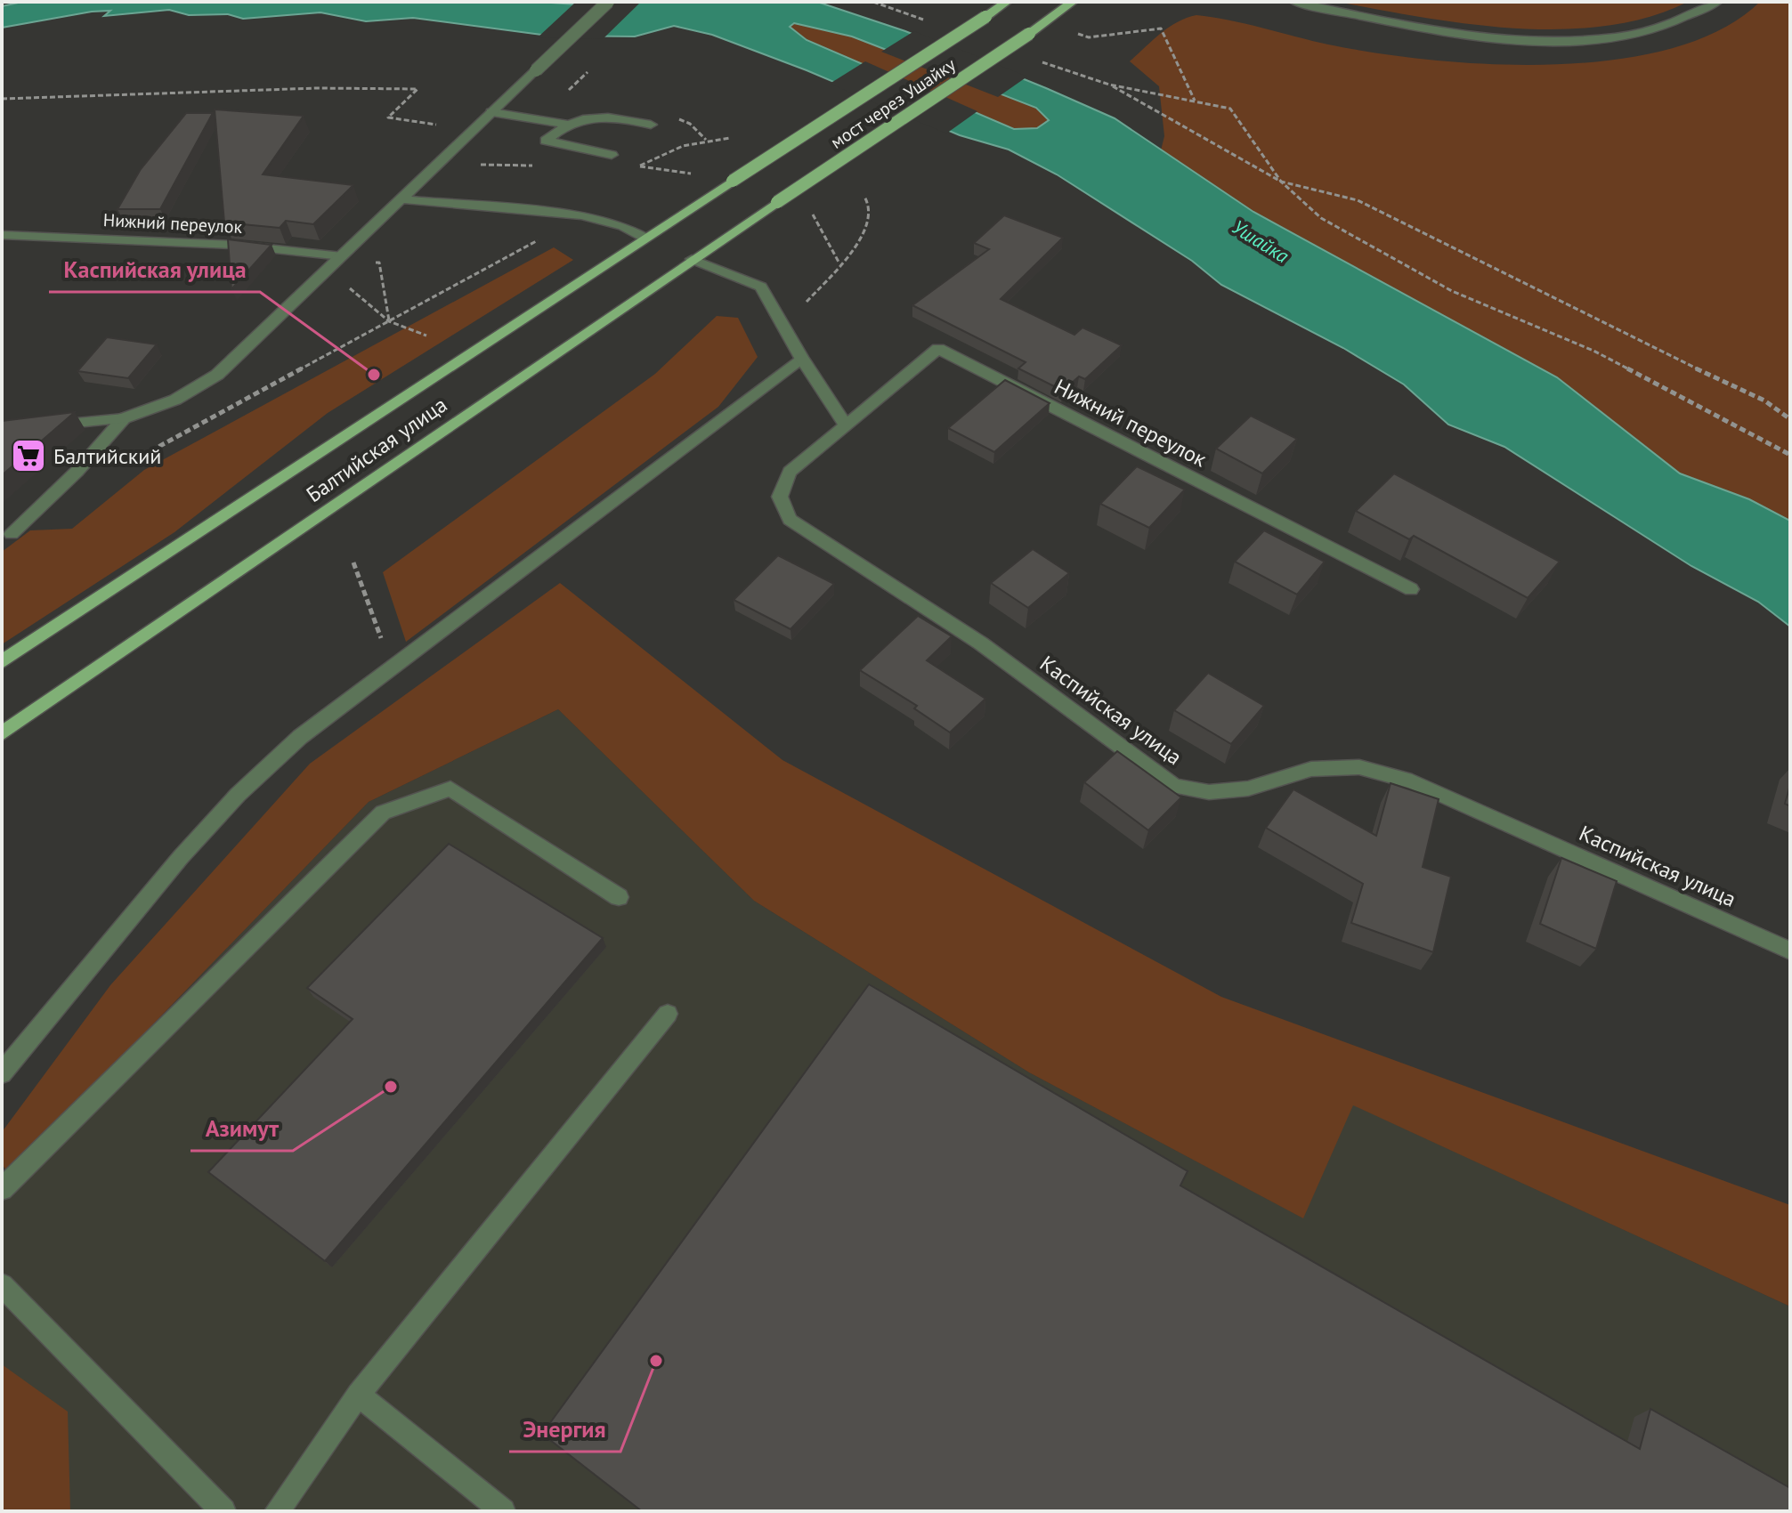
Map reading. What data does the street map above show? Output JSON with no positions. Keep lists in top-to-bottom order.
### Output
{
  "streets": {
    "main road": ["мост через Ушайку", "Балтийская улица"],
    "street": ["Нижний переулок", "Каспийская улица"]
  },
  "crossings": [
    ["мост через Ушайку", "Балтийская улица"],
    ["Нижний переулок", "Каспийская улица"]
  ],
  "water": ["Ушайка"],
  "places": {
    "other": ["Каспийская улица", "Азимут", "Энергия"],
    "supermarket": ["Балтийский"]
  }
}
